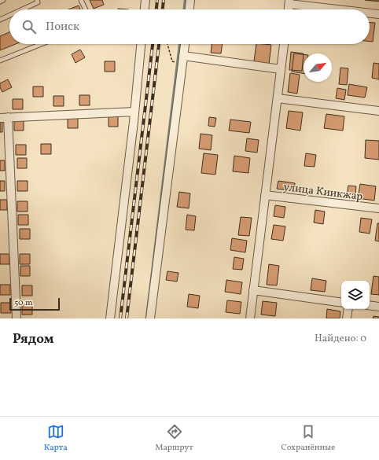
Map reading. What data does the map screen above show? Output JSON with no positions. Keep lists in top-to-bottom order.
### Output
{
  "streets": {
    "street": ["улица Киикжар"]
  },
  "scale_bar": "50 m",
  "north": "top right",
  "page": {
    "search": "Поиск",
    "scale": "50 m",
    "heading": ["Рядом", "Найдено: 0"],
    "nav": ["Карта", "Маршрут", "Сохранённые"]
  }
}
